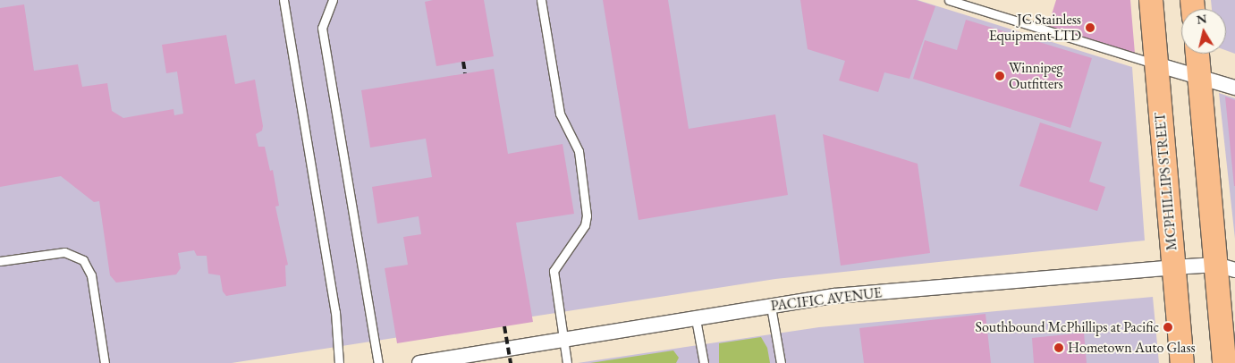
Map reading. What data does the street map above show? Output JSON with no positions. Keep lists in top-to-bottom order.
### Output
{
  "streets": {
    "main road": ["MCPHILLIPS STREET"],
    "street": ["PACIFIC AVENUE"]
  },
  "crossings": [
    ["MCPHILLIPS STREET", "PACIFIC AVENUE"]
  ],
  "places": [
    "JC Stainless Equipment LTD",
    "Winnipeg Outfitters",
    "Southbound McPhillips at Pacific",
    "Hometown Auto Glass"
  ],
  "north": "top"
}
